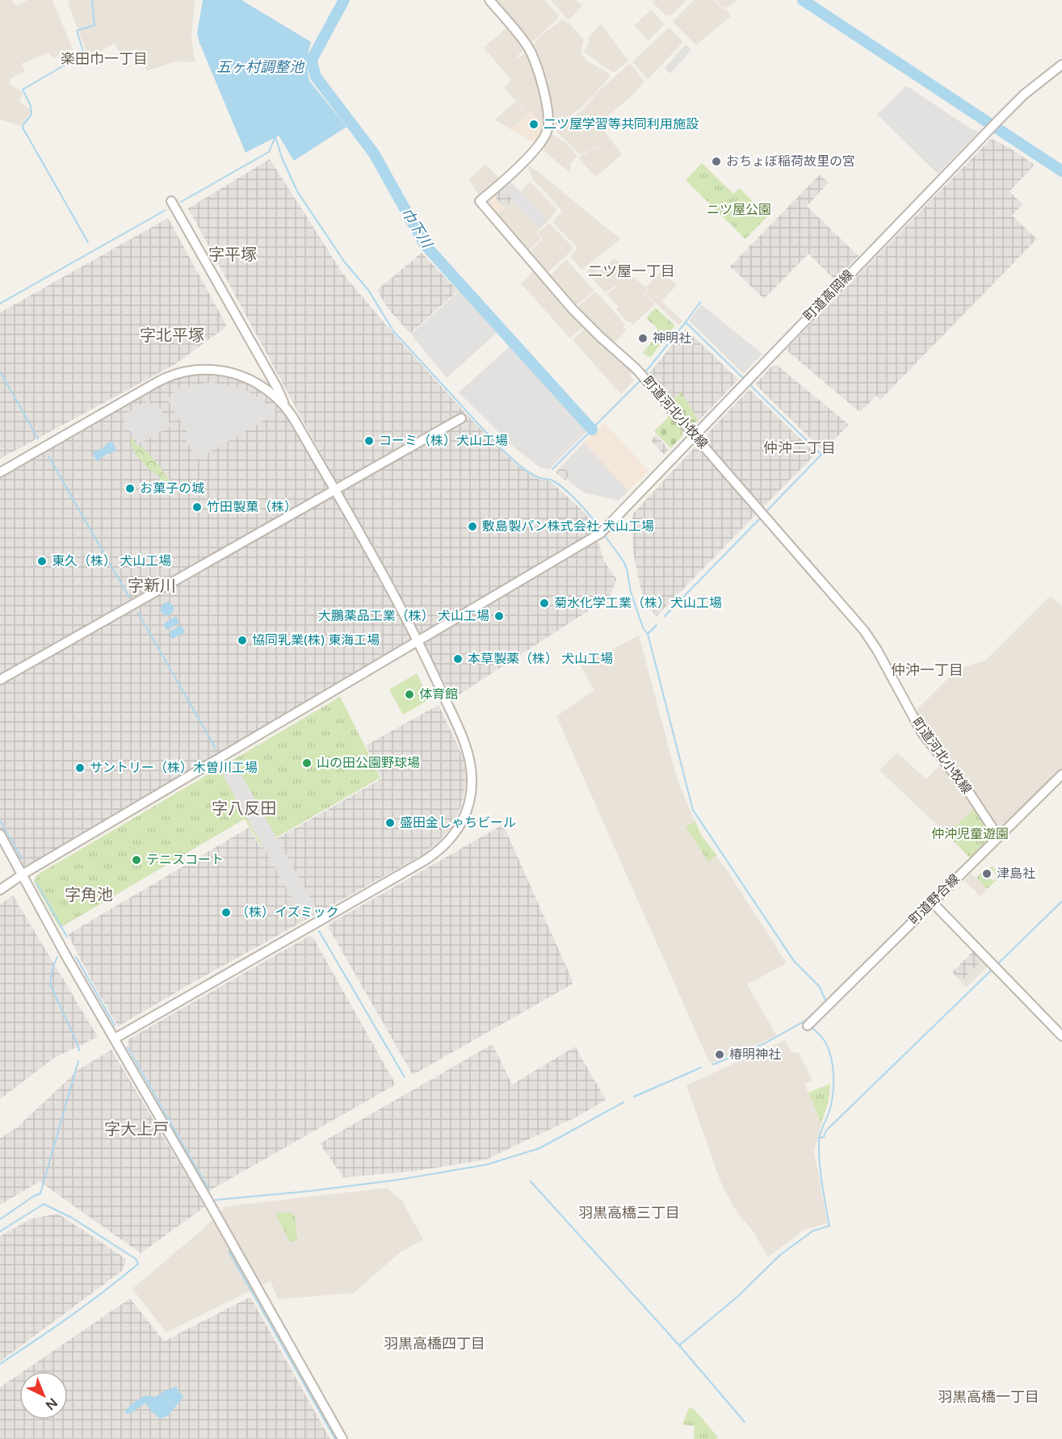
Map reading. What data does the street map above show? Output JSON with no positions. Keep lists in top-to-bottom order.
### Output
{
  "streets": {
    "street": ["町道高岡線", "町道河北小牧線", "町道野合線"]
  },
  "crossings": [
    ["町道高岡線", "町道河北小牧線"],
    ["町道河北小牧線", "町道野合線"]
  ],
  "districts": [
    "楽田巾一丁目",
    "字平塚",
    "二ツ屋一丁目",
    "字北平塚",
    "仲沖二丁目",
    "字新川",
    "仲沖一丁目",
    "字八反田",
    "字角池",
    "字大上戸",
    "羽黒高橋三丁目",
    "羽黒高橋四丁目",
    "羽黒高橋一丁目"
  ],
  "water": ["五ヶ村調整池", "巾下川"],
  "parks": ["ニツ屋公園", "仲沖児童遊園"],
  "places": [
    "二ツ屋学習等共同利用施設",
    "おちょぼ稲荷故里の宮",
    "神明社",
    "コーミ（株）犬山工場",
    "お菓子の城",
    "竹田製菓（株）",
    "敷島製パン株式会社 犬山工場",
    "東久（株） 犬山工場",
    "菊水化学工業（株）犬山工場",
    "大鵬薬品工業（株） 犬山工場",
    "協同乳業(株) 東海工場",
    "本草製薬（株） 犬山工場",
    "体育館",
    "山の田公園野球場",
    "サントリー（株）木曽川工場",
    "盛田金しゃちビール",
    "テニスコート",
    "津島社",
    "（株）イズミック",
    "椿明神社"
  ],
  "north": "bottom right"
}
